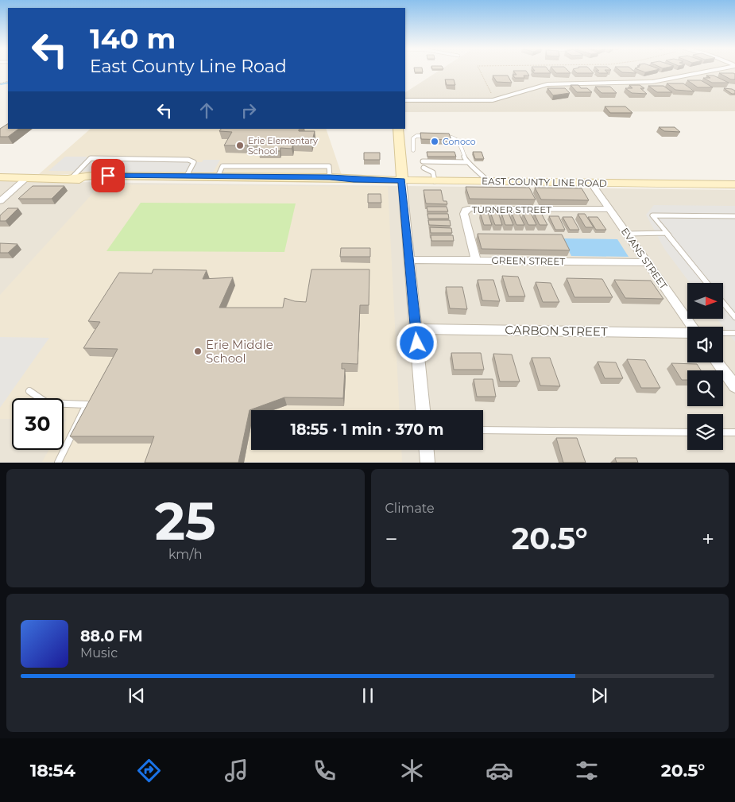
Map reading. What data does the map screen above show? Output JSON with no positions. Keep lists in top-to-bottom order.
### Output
{
  "streets": {
    "main road": ["EAST COUNTY LINE ROAD"],
    "street": [
      "TURNER STREET",
      "EVANS STREET",
      "GREEN STREET",
      "CARBON STREET"
    ]
  },
  "crossings": [
    ["EAST COUNTY LINE ROAD", "EVANS STREET"],
    ["TURNER STREET", "EVANS STREET"],
    ["TURNER STREET", "GREEN STREET"],
    ["EVANS STREET", "GREEN STREET"]
  ],
  "places": ["Conoco", "Erie Elementary School", "Erie Middle School"],
  "north": "right",
  "page": {
    "turn": ["140 m", "East County Line Road"],
    "limit": "30",
    "trip": "18:55 · 1 min · 370 m",
    "tile": [
      ["25", "km/h"],
      "Climate"
    ],
    "heat": ["−", "20.5°", "+"],
    "song": ["88.0 FM", "Music"],
    "tabs": ["18:54", "20.5°"]
  }
}
